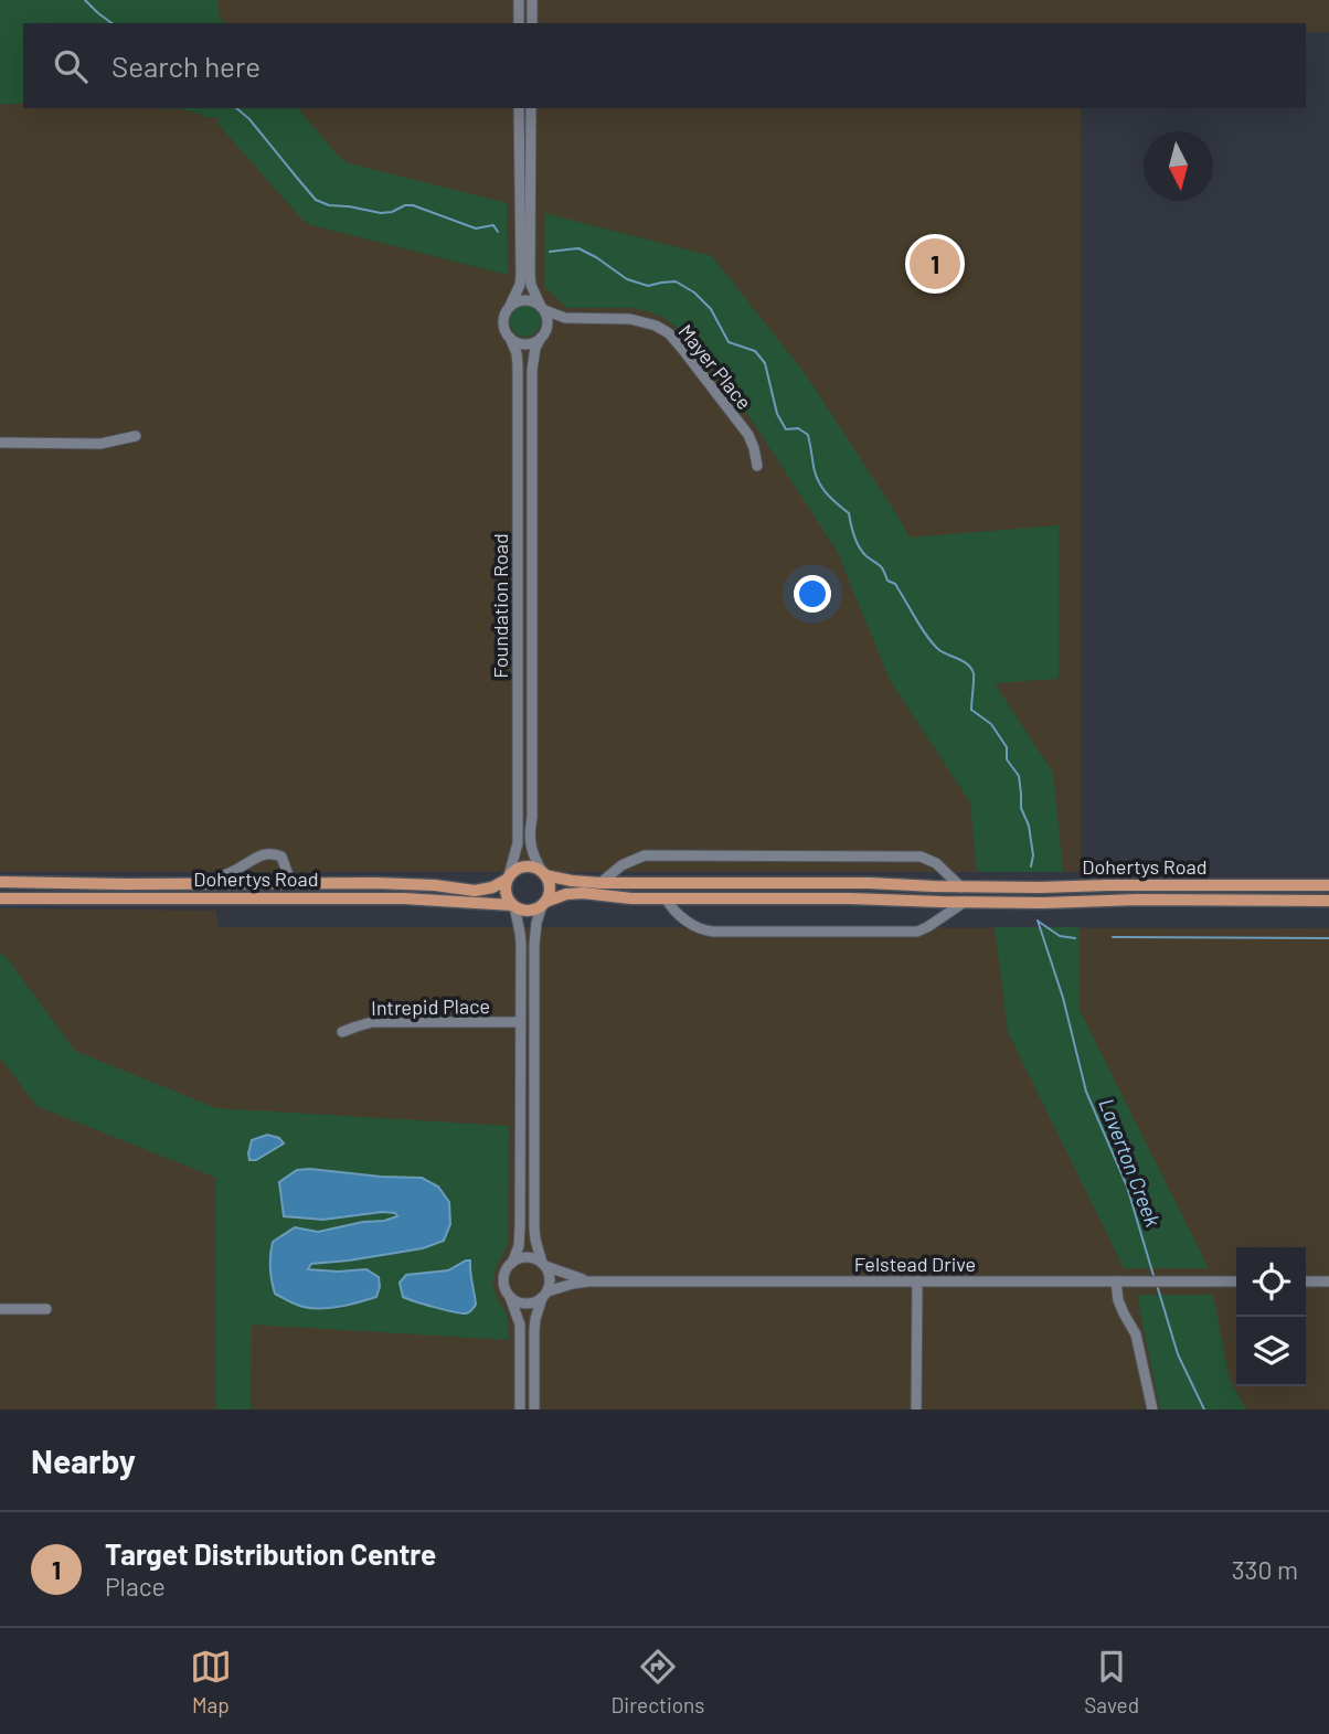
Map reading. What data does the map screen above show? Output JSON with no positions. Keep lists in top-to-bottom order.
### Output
{
  "streets": {
    "main road": ["Dohertys Road"],
    "street": [
      "Mayer Place",
      "Foundation Road",
      "Intrepid Place",
      "Felstead Drive"
    ]
  },
  "crossings": [
    ["Mayer Place", "Foundation Road"],
    ["Foundation Road", "Dohertys Road"]
  ],
  "water": ["Laverton Creek"],
  "north": "bottom",
  "page": {
    "search": "Search here",
    "pins": "1",
    "heading": "Nearby",
    "list": [
      {
        "mark": "1",
        "name": "Target Distribution Centre",
        "note": "Place",
        "value": "330 m"
      }
    ],
    "nav": ["Map", "Directions", "Saved"]
  }
}
